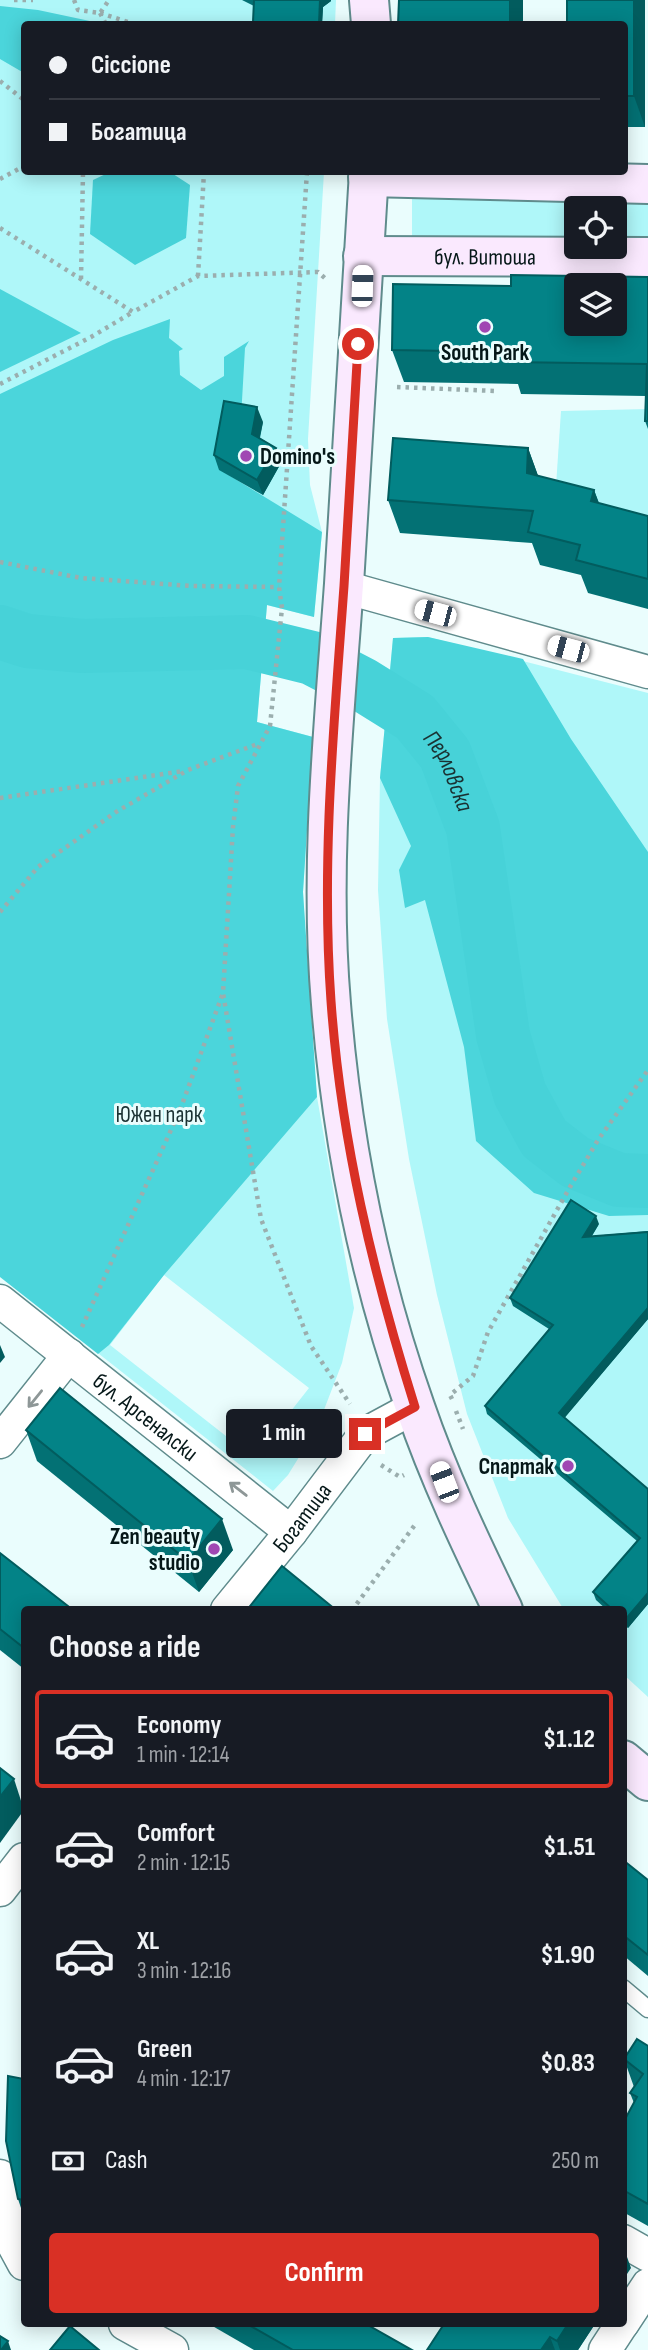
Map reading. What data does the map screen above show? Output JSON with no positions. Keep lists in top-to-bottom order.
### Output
{
  "streets": {
    "street": ["бул. Витоша", "бул. Арсеналски", "Богатица"]
  },
  "crossings": [
    ["бул. Арсеналски", "Богатица"]
  ],
  "one_way": ["бул. Арсеналски"],
  "water": ["Перловска"],
  "parks": ["Южен парк"],
  "places": [
    "South Park",
    "Domino's",
    "Спартак",
    "Zen beauty studio"
  ],
  "page": {
    "banner": ["Ciccione", "Богатица"],
    "bubble": "1 min",
    "heading": "Choose a ride",
    "list": [
      {
        "name": "Economy",
        "note": "1 min · 12:14",
        "value": "$1.12"
      },
      {
        "name": "Comfort",
        "note": "2 min · 12:15",
        "value": "$1.51"
      },
      {
        "name": "XL",
        "note": "3 min · 12:16",
        "value": "$1.90"
      },
      {
        "name": "Green",
        "note": "4 min · 12:17",
        "value": "$0.83"
      }
    ],
    "pay": ["Cash", "250 m"],
    "buttons": "Confirm"
  }
}
